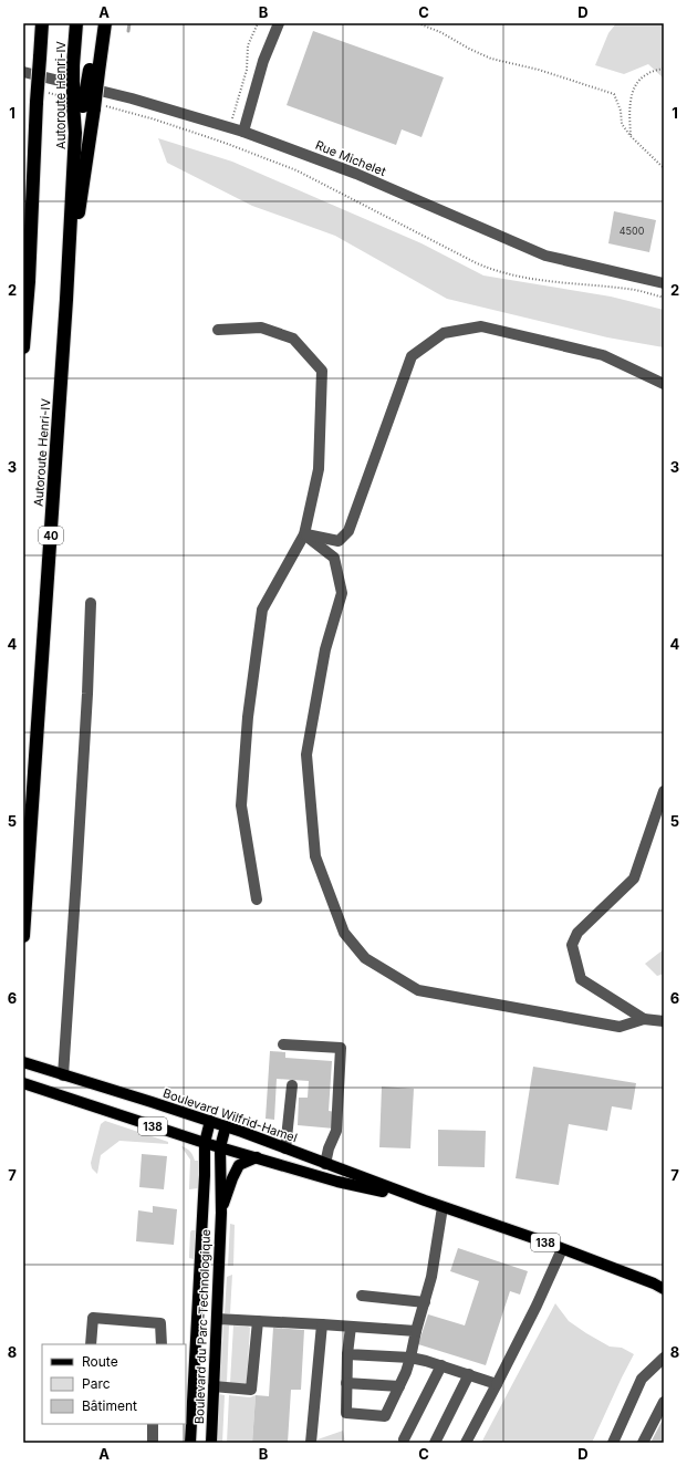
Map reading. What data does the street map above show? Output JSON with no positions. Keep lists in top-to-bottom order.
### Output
{
  "streets": {
    "highway": ["Autoroute Henri-IV", "40"],
    "main road": ["Boulevard Wilfrid-Hamel", "138", "Boulevard du Parc-Technologique"],
    "street": ["Rue Michelet"]
  },
  "crossings": [
    ["Boulevard Wilfrid-Hamel", "Boulevard du Parc-Technologique"]
  ],
  "house_numbers": ["4500"],
  "legend": ["Route", "Parc", "Bâtiment"],
  "grid": {
    "columns": [
      "A",
      "B",
      "C",
      "D"
    ],
    "rows": [
      "1",
      "2",
      "3",
      "4",
      "5",
      "6",
      "7",
      "8"
    ]
  }
}
